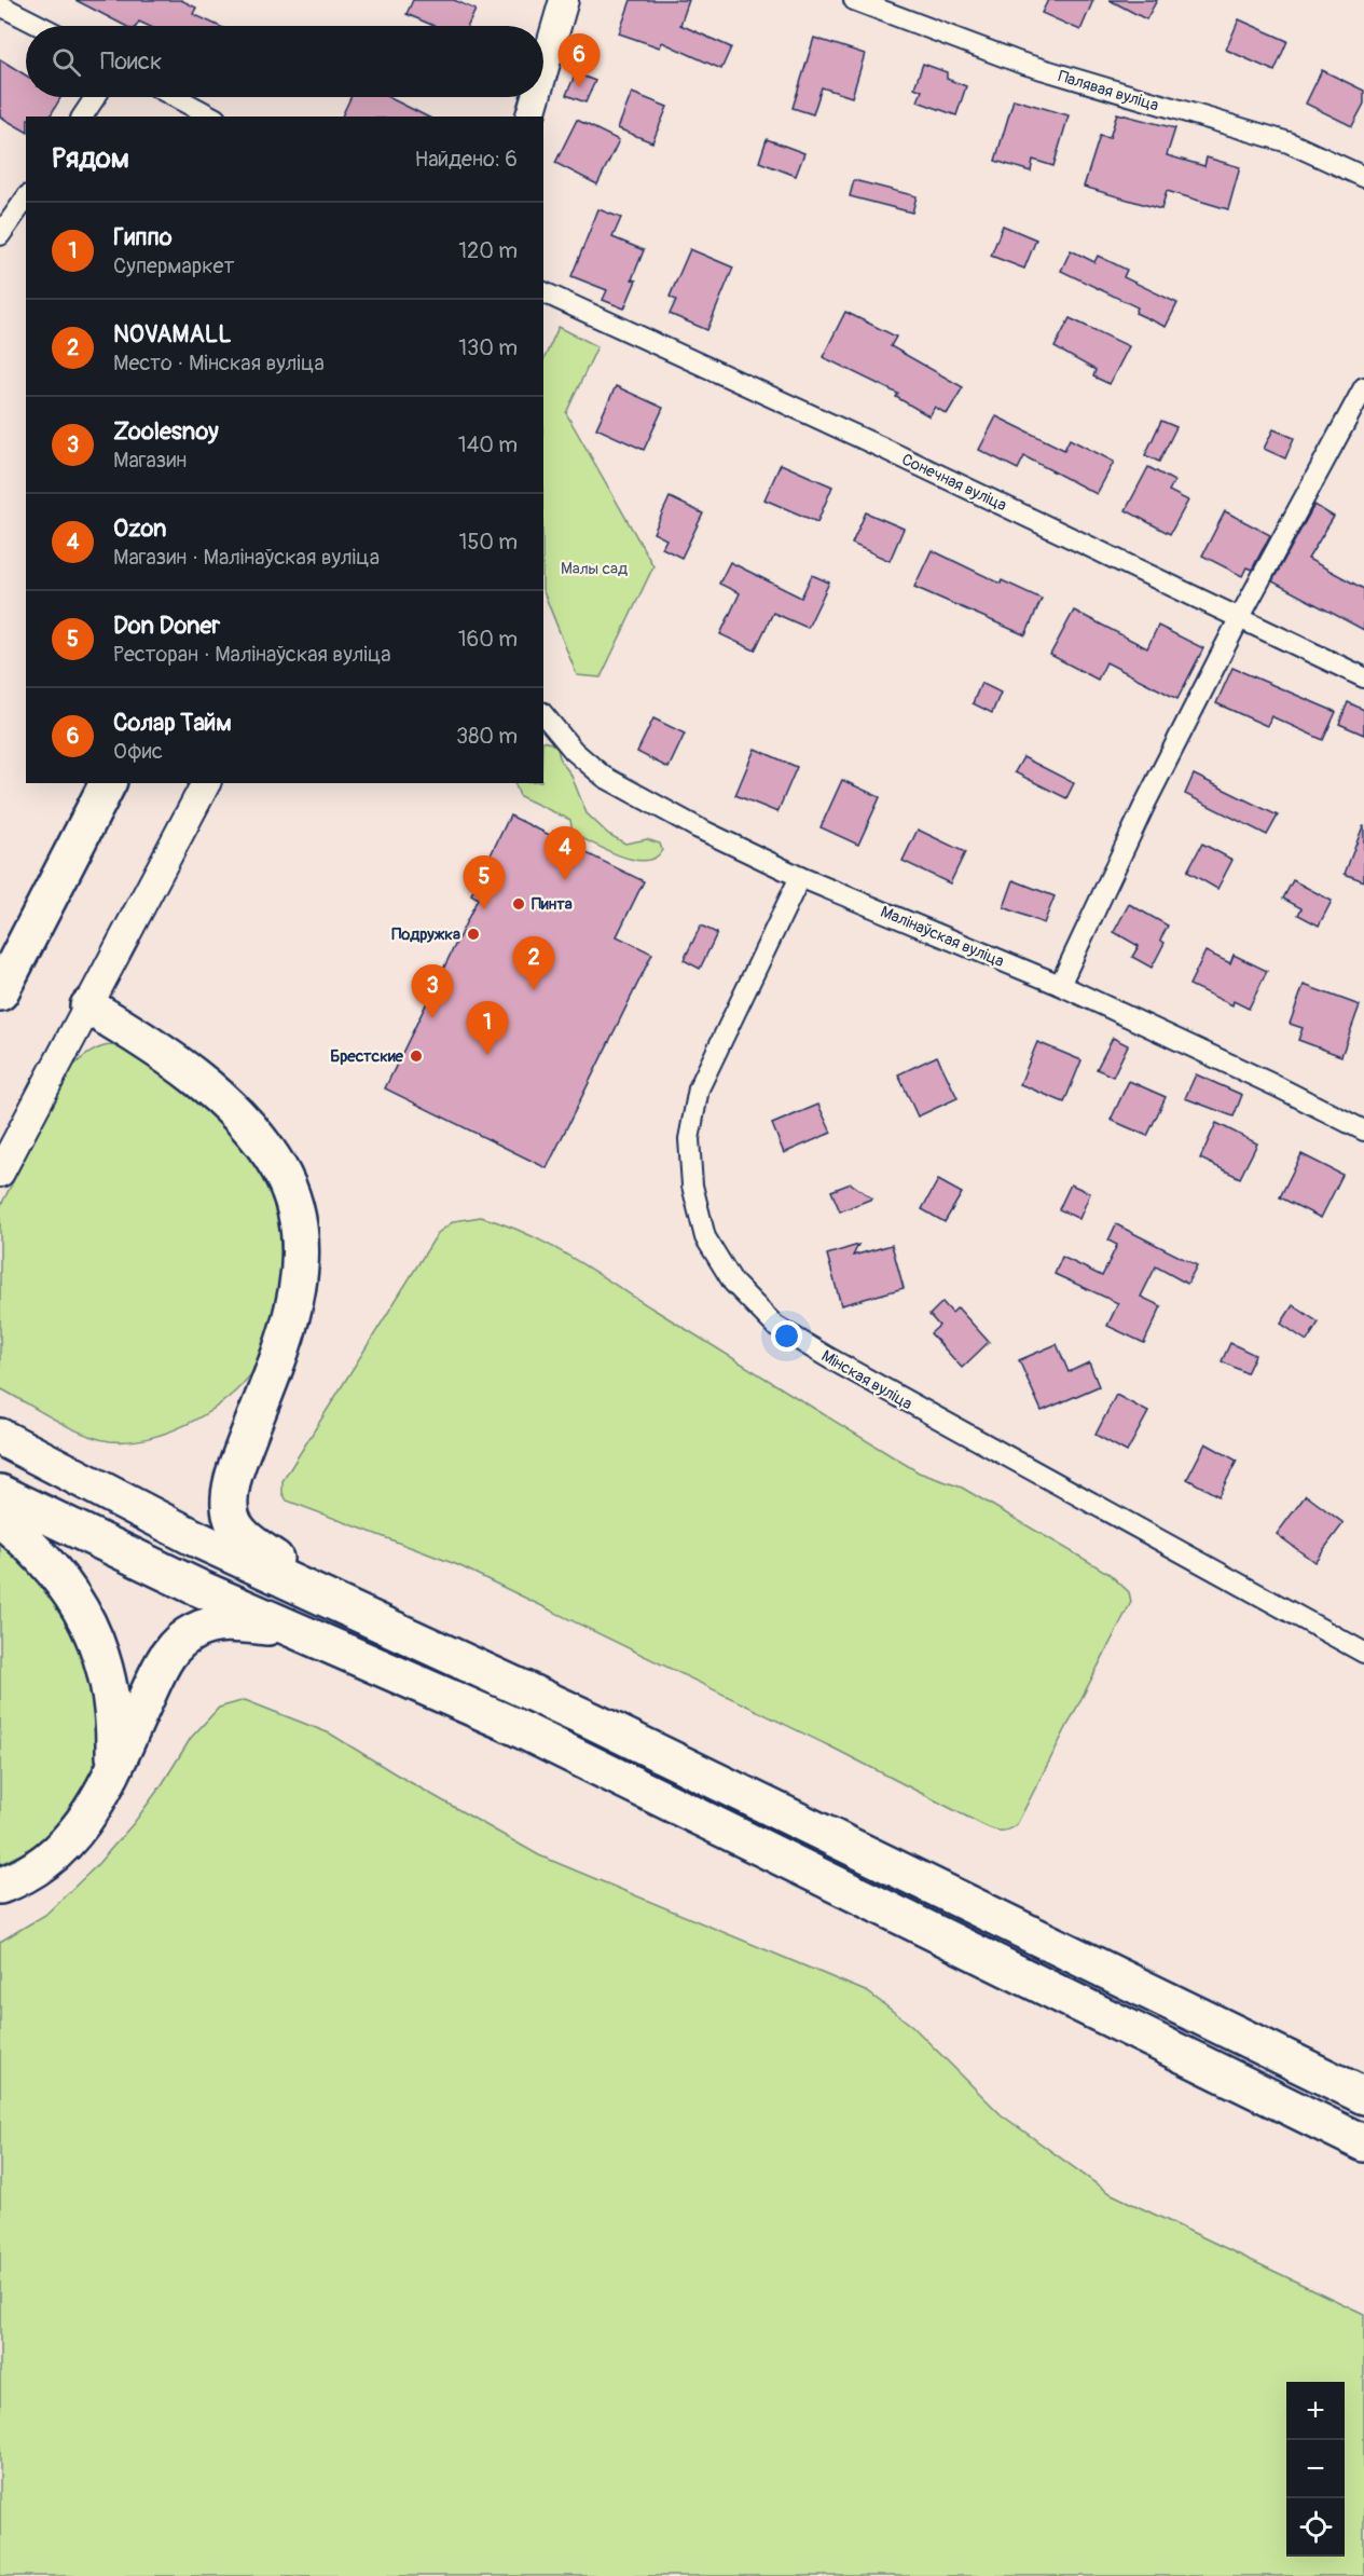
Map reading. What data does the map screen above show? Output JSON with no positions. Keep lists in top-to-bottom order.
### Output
{
  "streets": {
    "street": [
      "Палявая вуліца",
      "Сонечная вуліца",
      "Малінаўская вуліца",
      "Мінская вуліца"
    ]
  },
  "crossings": [
    ["Малінаўская вуліца", "Мінская вуліца"]
  ],
  "parks": ["Малы сад"],
  "places": ["Пинта", "Подружка", "Брестские"],
  "page": {
    "search": "Поиск",
    "pins": [
      "6",
      "4",
      "5",
      "2",
      "3",
      "1"
    ],
    "heading": ["Рядом", "Найдено: 6"],
    "list": [
      {
        "mark": "1",
        "name": "Гиппо",
        "note": "Супермаркет",
        "value": "120 m"
      },
      {
        "mark": "2",
        "name": "NOVAMALL",
        "note": "Место · Мінская вуліца",
        "value": "130 m"
      },
      {
        "mark": "3",
        "name": "Zoolesnoy",
        "note": "Магазин",
        "value": "140 m"
      },
      {
        "mark": "4",
        "name": "Ozon",
        "note": "Магазин · Малінаўская вуліца",
        "value": "150 m"
      },
      {
        "mark": "5",
        "name": "Don Doner",
        "note": "Ресторан · Малінаўская вуліца",
        "value": "160 m"
      },
      {
        "mark": "6",
        "name": "Солар Тайм",
        "note": "Офис",
        "value": "380 m"
      }
    ],
    "map_buttons": ["+", "−"]
  }
}
